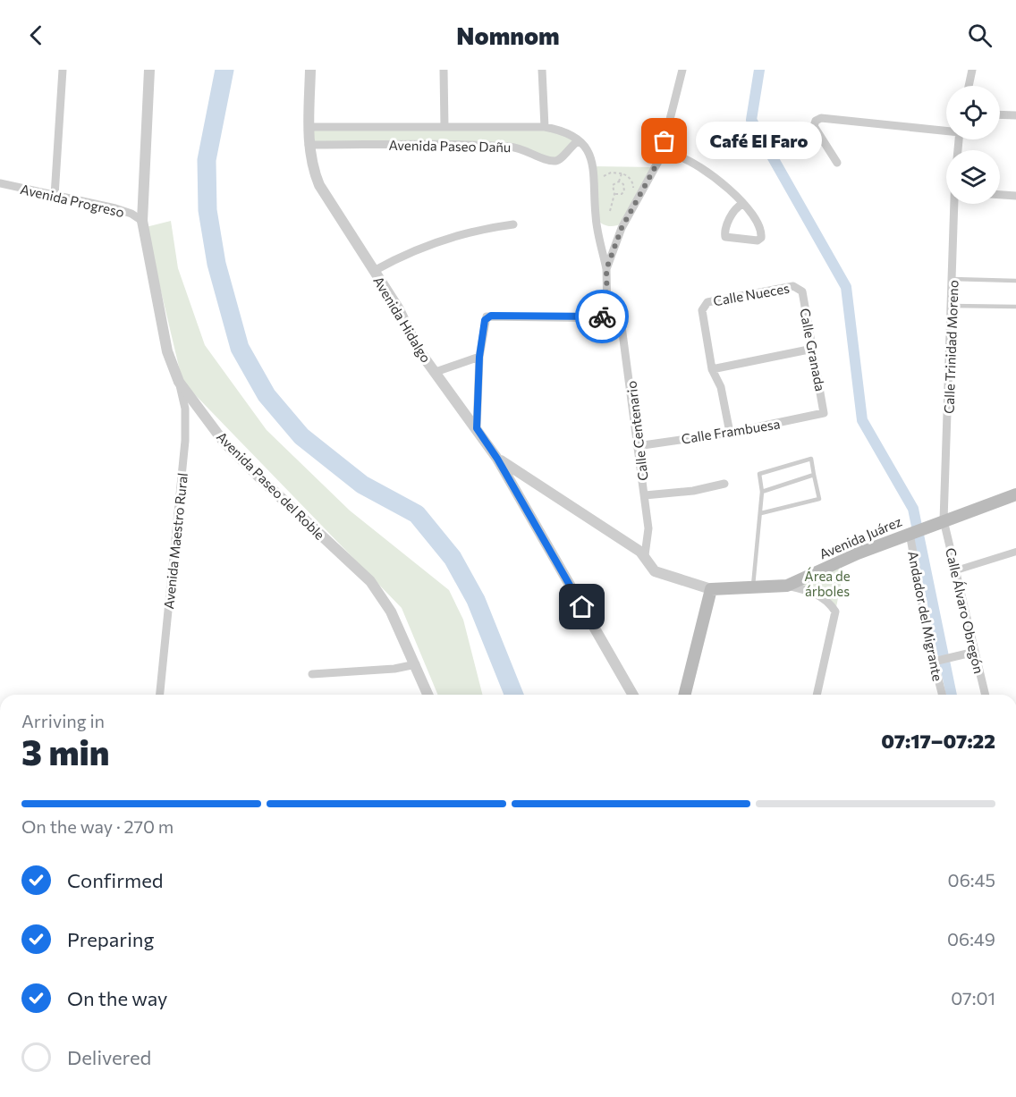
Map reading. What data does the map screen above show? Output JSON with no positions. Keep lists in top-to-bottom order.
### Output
{
  "streets": {
    "main road": ["Avenida Juárez"],
    "street": [
      "Avenida Paseo Dañu",
      "Avenida Progreso",
      "Calle Nueces",
      "Avenida Hidalgo",
      "Calle Trinidad Moreno",
      "Calle Granada",
      "Calle Centenario",
      "Calle Frambuesa",
      "Avenida Paseo del Roble",
      "Avenida Maestro Rural",
      "Calle Álvaro Obregón",
      "Andador del Migrante"
    ]
  },
  "crossings": [
    ["Avenida Paseo Dañu", "Avenida Hidalgo"],
    ["Avenida Progreso", "Avenida Paseo del Roble"],
    ["Calle Nueces", "Calle Granada"],
    ["Avenida Hidalgo", "Avenida Juárez"],
    ["Calle Trinidad Moreno", "Avenida Juárez"],
    ["Calle Trinidad Moreno", "Calle Álvaro Obregón"],
    ["Calle Granada", "Calle Frambuesa"],
    ["Calle Centenario", "Calle Frambuesa"],
    ["Calle Centenario", "Avenida Juárez"],
    ["Avenida Paseo del Roble", "Avenida Maestro Rural"],
    ["Avenida Juárez", "Calle Álvaro Obregón"],
    ["Avenida Juárez", "Andador del Migrante"]
  ],
  "parks": ["Área de árboles"],
  "places": ["Café El Faro"],
  "page": {
    "header": "Nomnom",
    "bubble": "Café El Faro",
    "heading": ["3 min", "Arriving in", "07:17–07:22"],
    "bar": "On the way · 270 m",
    "list": [
      ["Confirmed", "06:45"],
      ["Preparing", "06:49"],
      ["On the way", "07:01"],
      "Delivered"
    ]
  }
}
